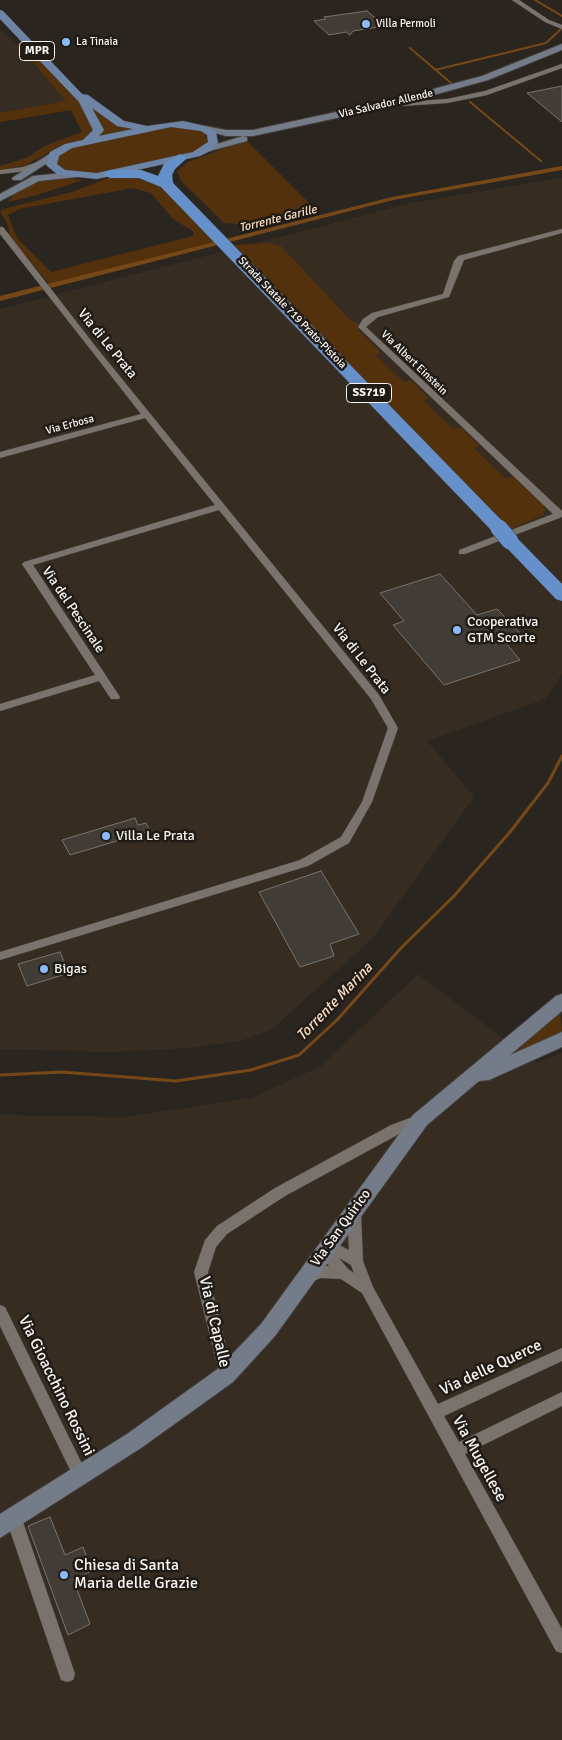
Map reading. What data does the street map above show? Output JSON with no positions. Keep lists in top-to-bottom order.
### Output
{
  "streets": {
    "highway": ["Strada Statale 719 Prato-Pistoia", "SS719"],
    "main road": [
      "MPR",
      "Via Salvador Allende",
      "Via San Quirico",
      "Via di Capalle"
    ],
    "street": [
      "Via di Le Prata",
      "Via Albert Einstein",
      "Via Erbosa",
      "Via del Pescinale",
      "Via delle Querce",
      "Via Gioacchino Rossini",
      "Via Mugellese"
    ]
  },
  "crossings": [
    ["MPR", "Via Salvador Allende"],
    ["Via Salvador Allende", "SS719"],
    ["Strada Statale 719 Prato-Pistoia", "SS719"],
    ["Via di Le Prata", "Via Erbosa"],
    ["Via di Le Prata", "Via del Pescinale"],
    ["Via San Quirico", "Via di Capalle"],
    ["Via San Quirico", "Via Mugellese"],
    ["Via di Capalle", "Via Gioacchino Rossini"],
    ["Via delle Querce", "Via Mugellese"]
  ],
  "water": ["Torrente Garille", "Torrente Marina"],
  "places": [
    "Villa Permoli",
    "La Tinaia",
    "Cooperativa GTM Scorte",
    "Villa Le Prata",
    "Bigas",
    "Chiesa di Santa Maria delle Grazie"
  ]
}
